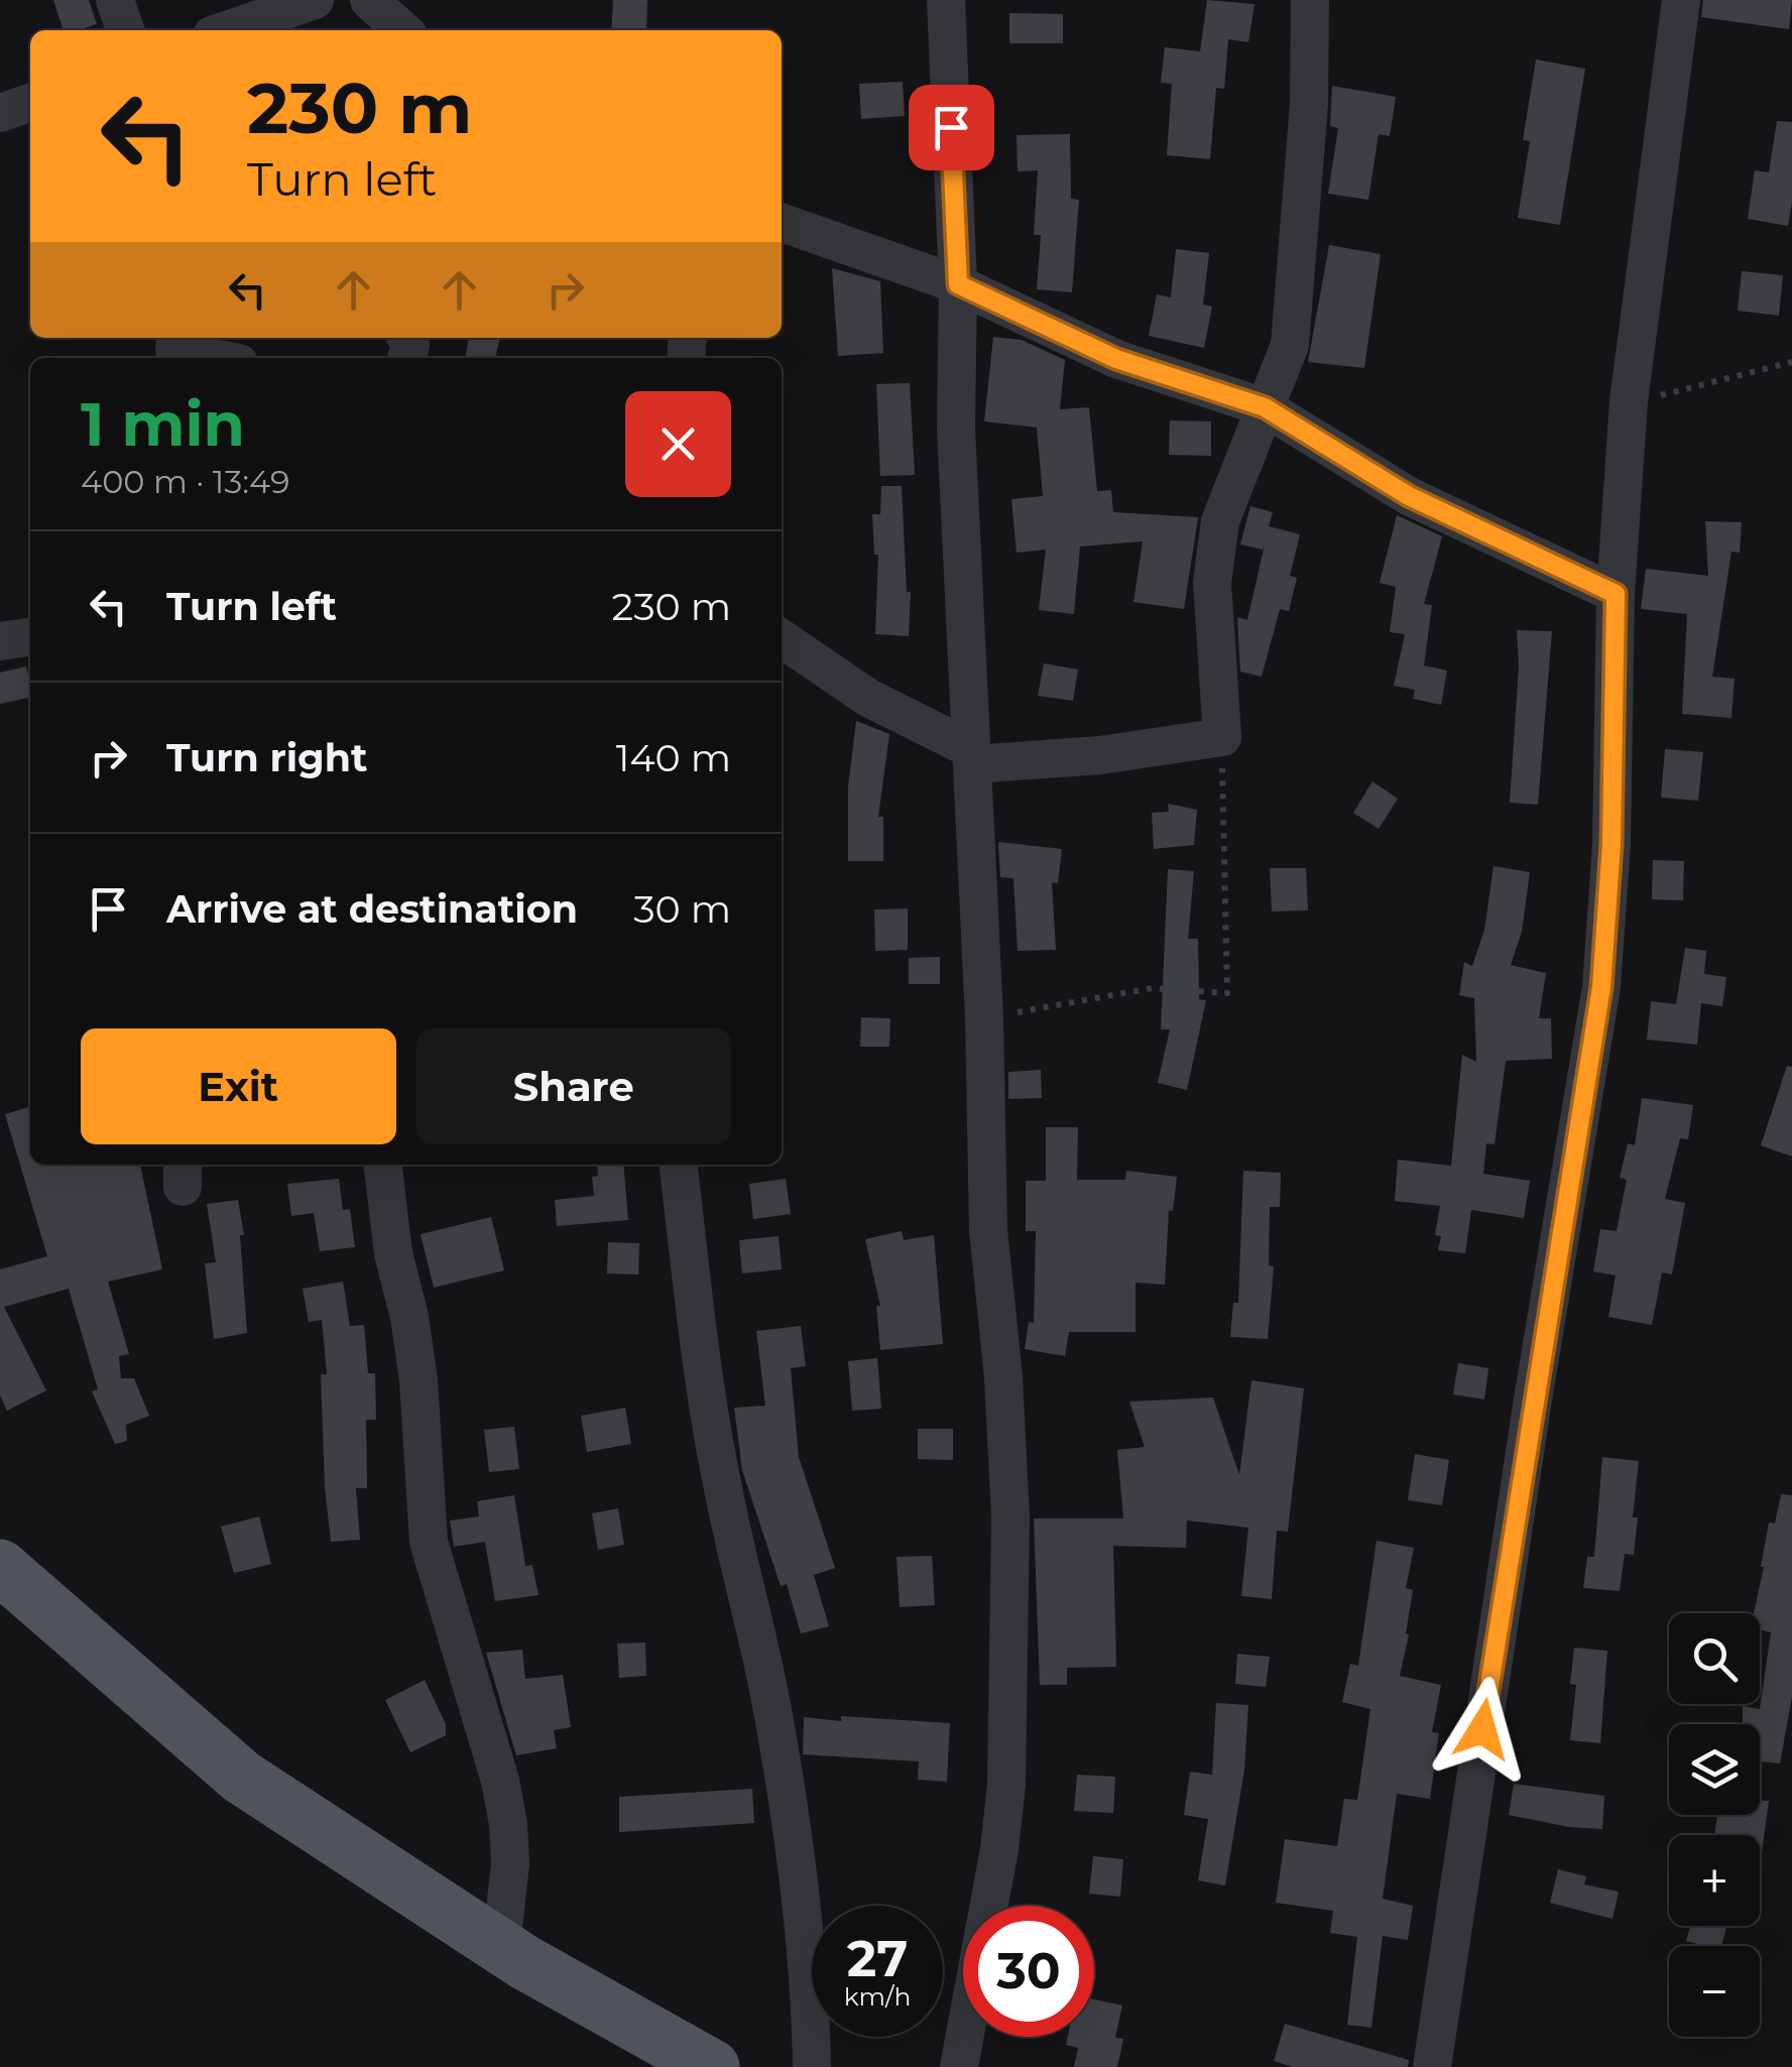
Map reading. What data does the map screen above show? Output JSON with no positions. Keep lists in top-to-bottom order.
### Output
{
  "page": {
    "turn": ["230 m", "Turn left"],
    "heading": ["1 min", "400 m · 13:49"],
    "list": [
      {
        "name": "Turn left",
        "value": "230 m"
      },
      {
        "name": "Turn right",
        "value": "140 m"
      },
      {
        "name": "Arrive at destination",
        "value": "30 m"
      }
    ],
    "buttons": ["Exit", "Share"],
    "map_buttons": ["+", "−"],
    "speed": "27 km/h",
    "limit": "30"
  }
}
